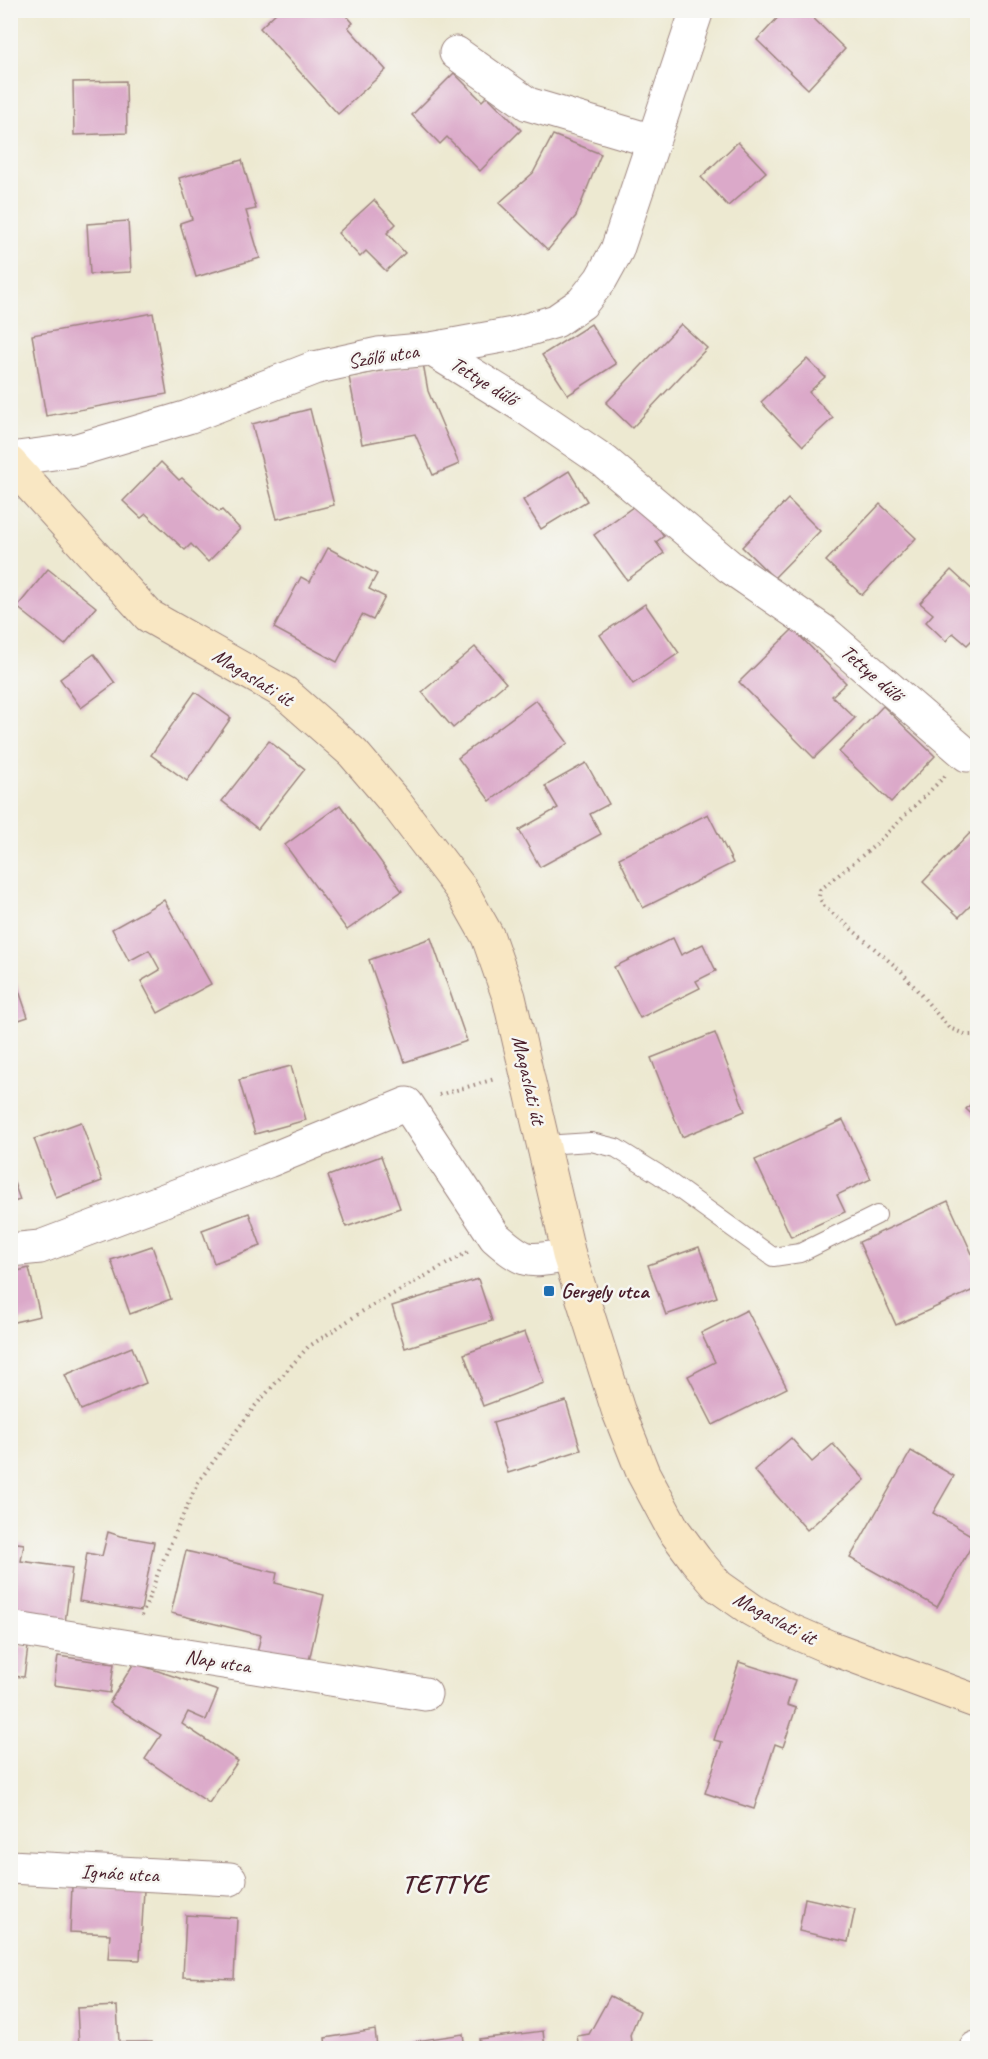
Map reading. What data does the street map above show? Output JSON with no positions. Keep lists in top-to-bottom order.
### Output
{
  "streets": {
    "street": [
      "Szőlő utca",
      "Tettye dűlő",
      "Magaslati út",
      "Nap utca",
      "Ignác utca"
    ]
  },
  "crossings": [
    ["Szőlő utca", "Tettye dűlő"],
    ["Szőlő utca", "Magaslati út"]
  ],
  "districts": ["TETTYE"],
  "places": {
    "transit": ["Gergely utca"]
  }
}
